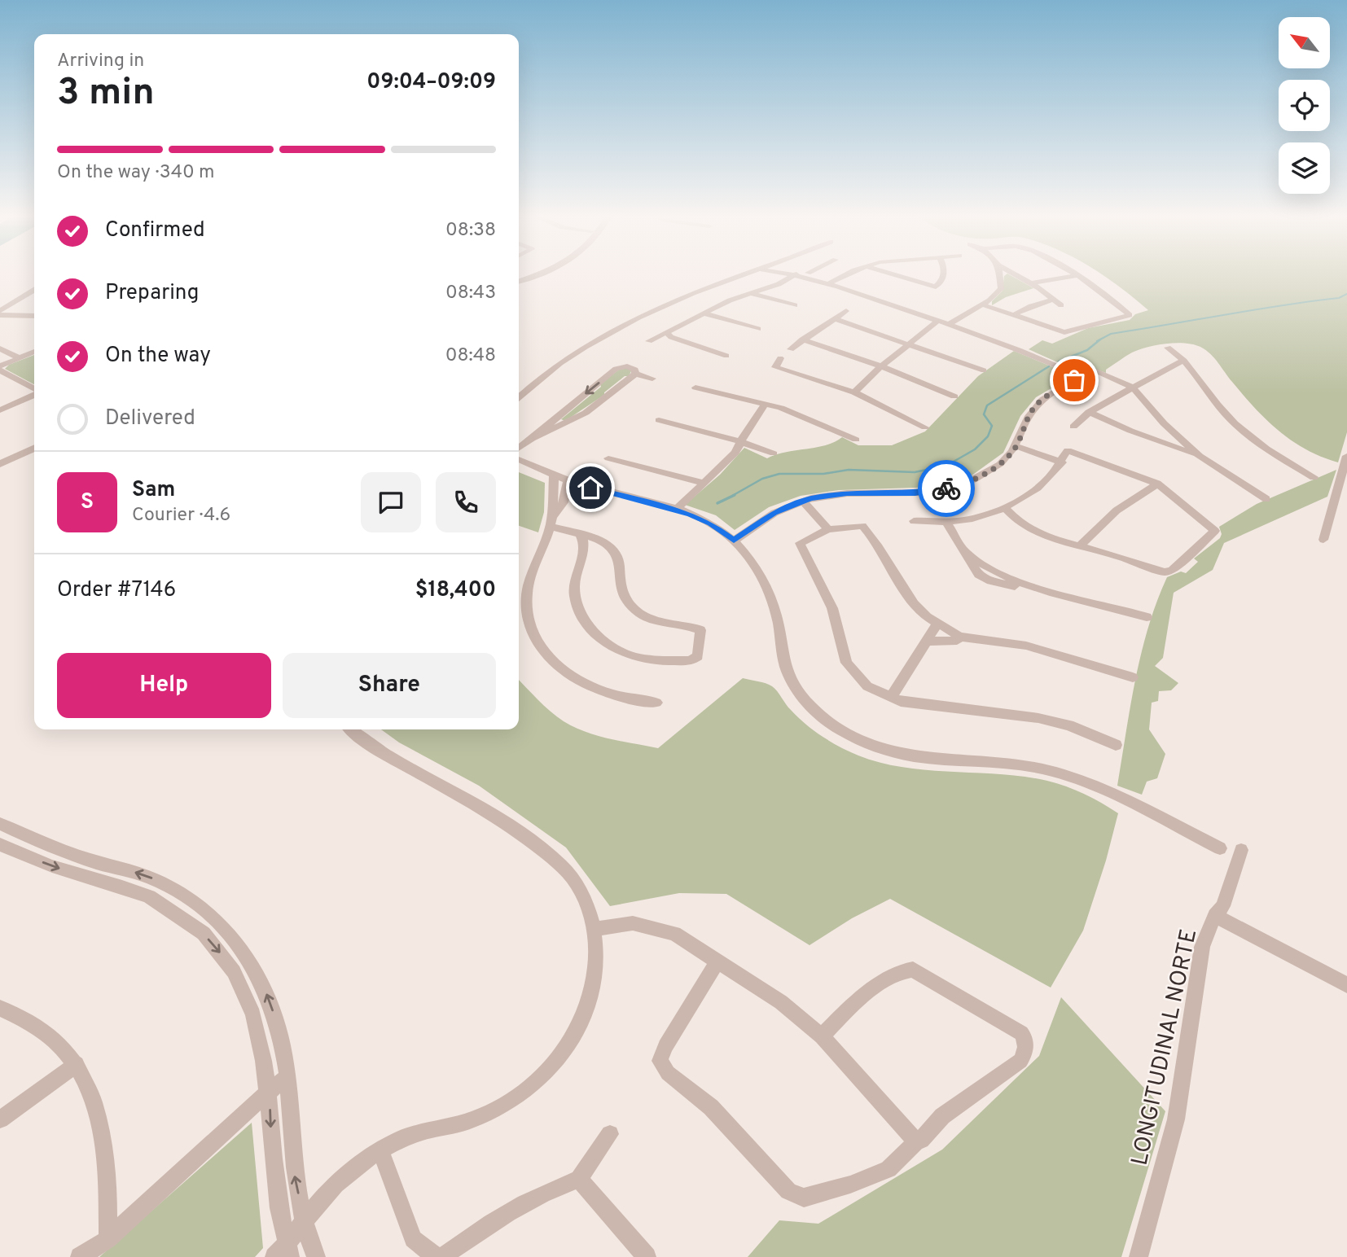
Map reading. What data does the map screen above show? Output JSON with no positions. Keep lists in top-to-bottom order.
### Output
{
  "streets": {
    "street": ["LONGITUDINAL NORTE"]
  },
  "north": "top left",
  "page": {
    "heading": ["3 min", "Arriving in", "09:04–09:09"],
    "panel": [
      "Sam",
      "Courier · 4.6",
      "Order #7146",
      "$18,400"
    ],
    "bar": "On the way · 340 m",
    "list": [
      ["Confirmed", "08:38"],
      ["Preparing", "08:43"],
      ["On the way", "08:48"],
      "Delivered"
    ],
    "round": "S",
    "buttons": ["Help", "Share"]
  }
}
